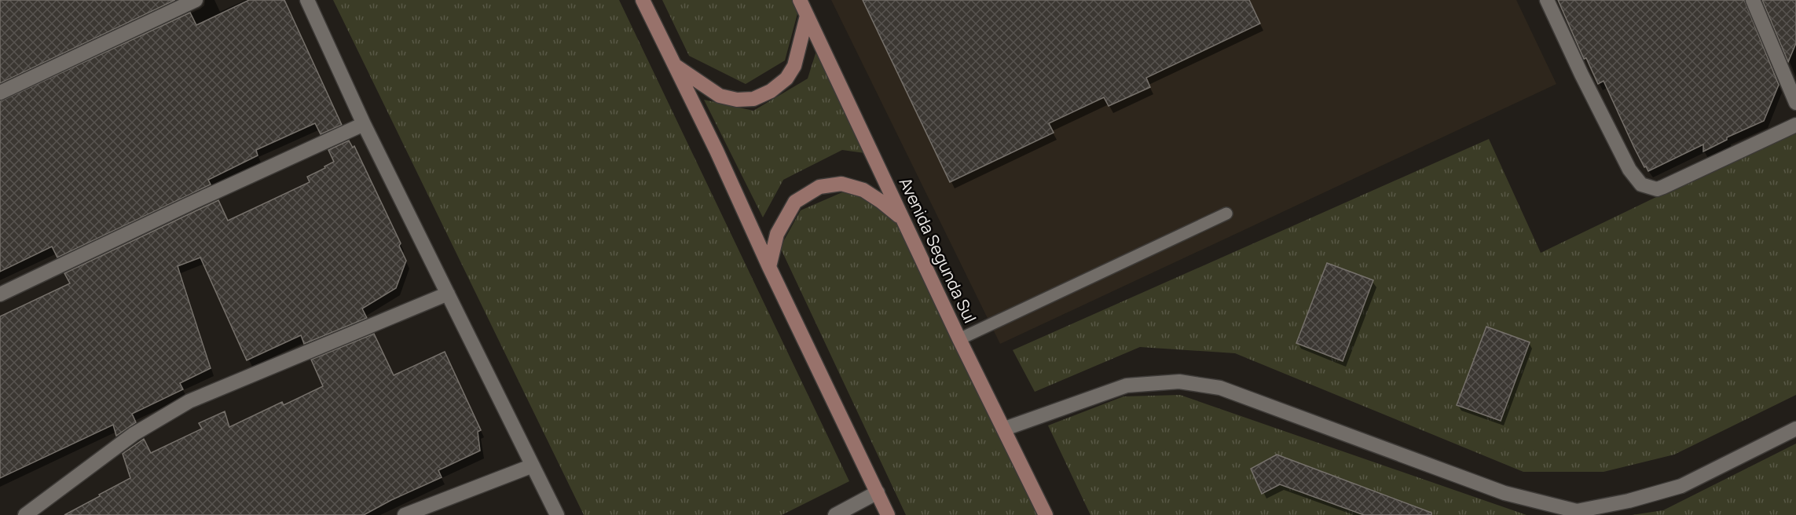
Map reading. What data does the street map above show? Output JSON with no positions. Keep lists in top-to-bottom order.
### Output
{
  "streets": {
    "main road": ["Avenida Segunda Sul"]
  }
}
